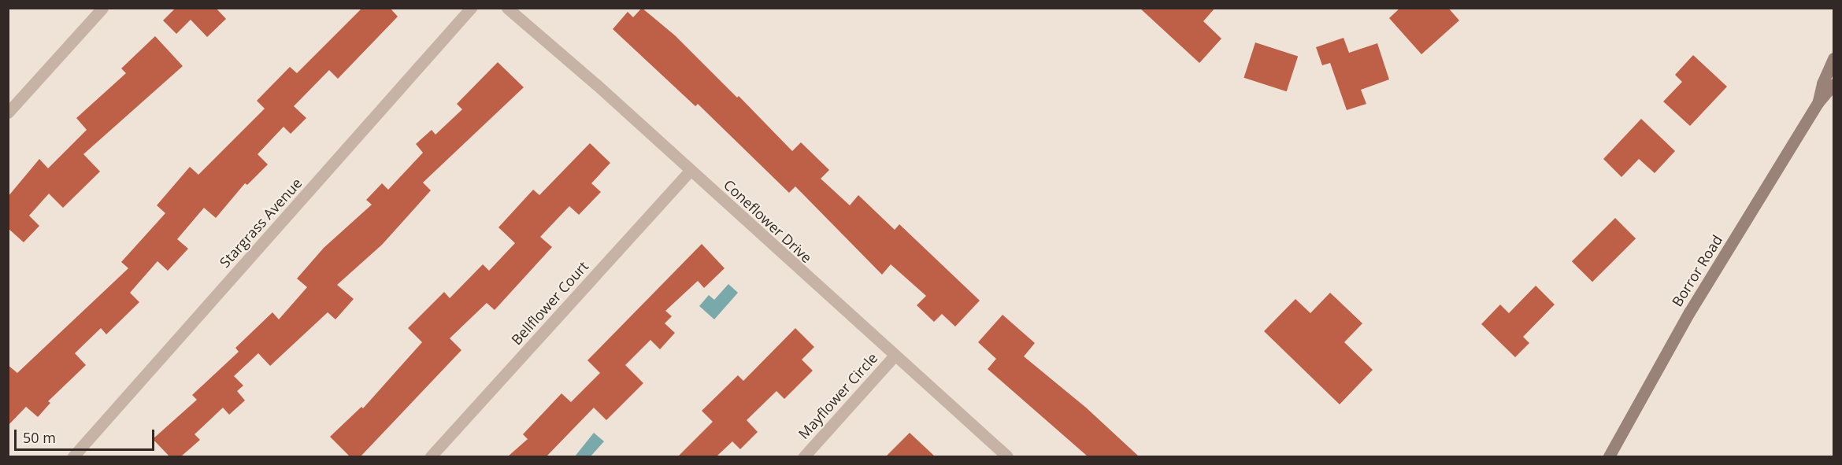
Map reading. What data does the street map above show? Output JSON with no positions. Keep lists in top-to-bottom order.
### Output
{
  "streets": {
    "street": [
      "Coneflower Drive",
      "Stargrass Avenue",
      "Borror Road",
      "Bellflower Court",
      "Mayflower Circle"
    ]
  },
  "crossings": [
    ["Coneflower Drive", "Bellflower Court"],
    ["Coneflower Drive", "Mayflower Circle"]
  ],
  "scale_bar": "50 m"
}
